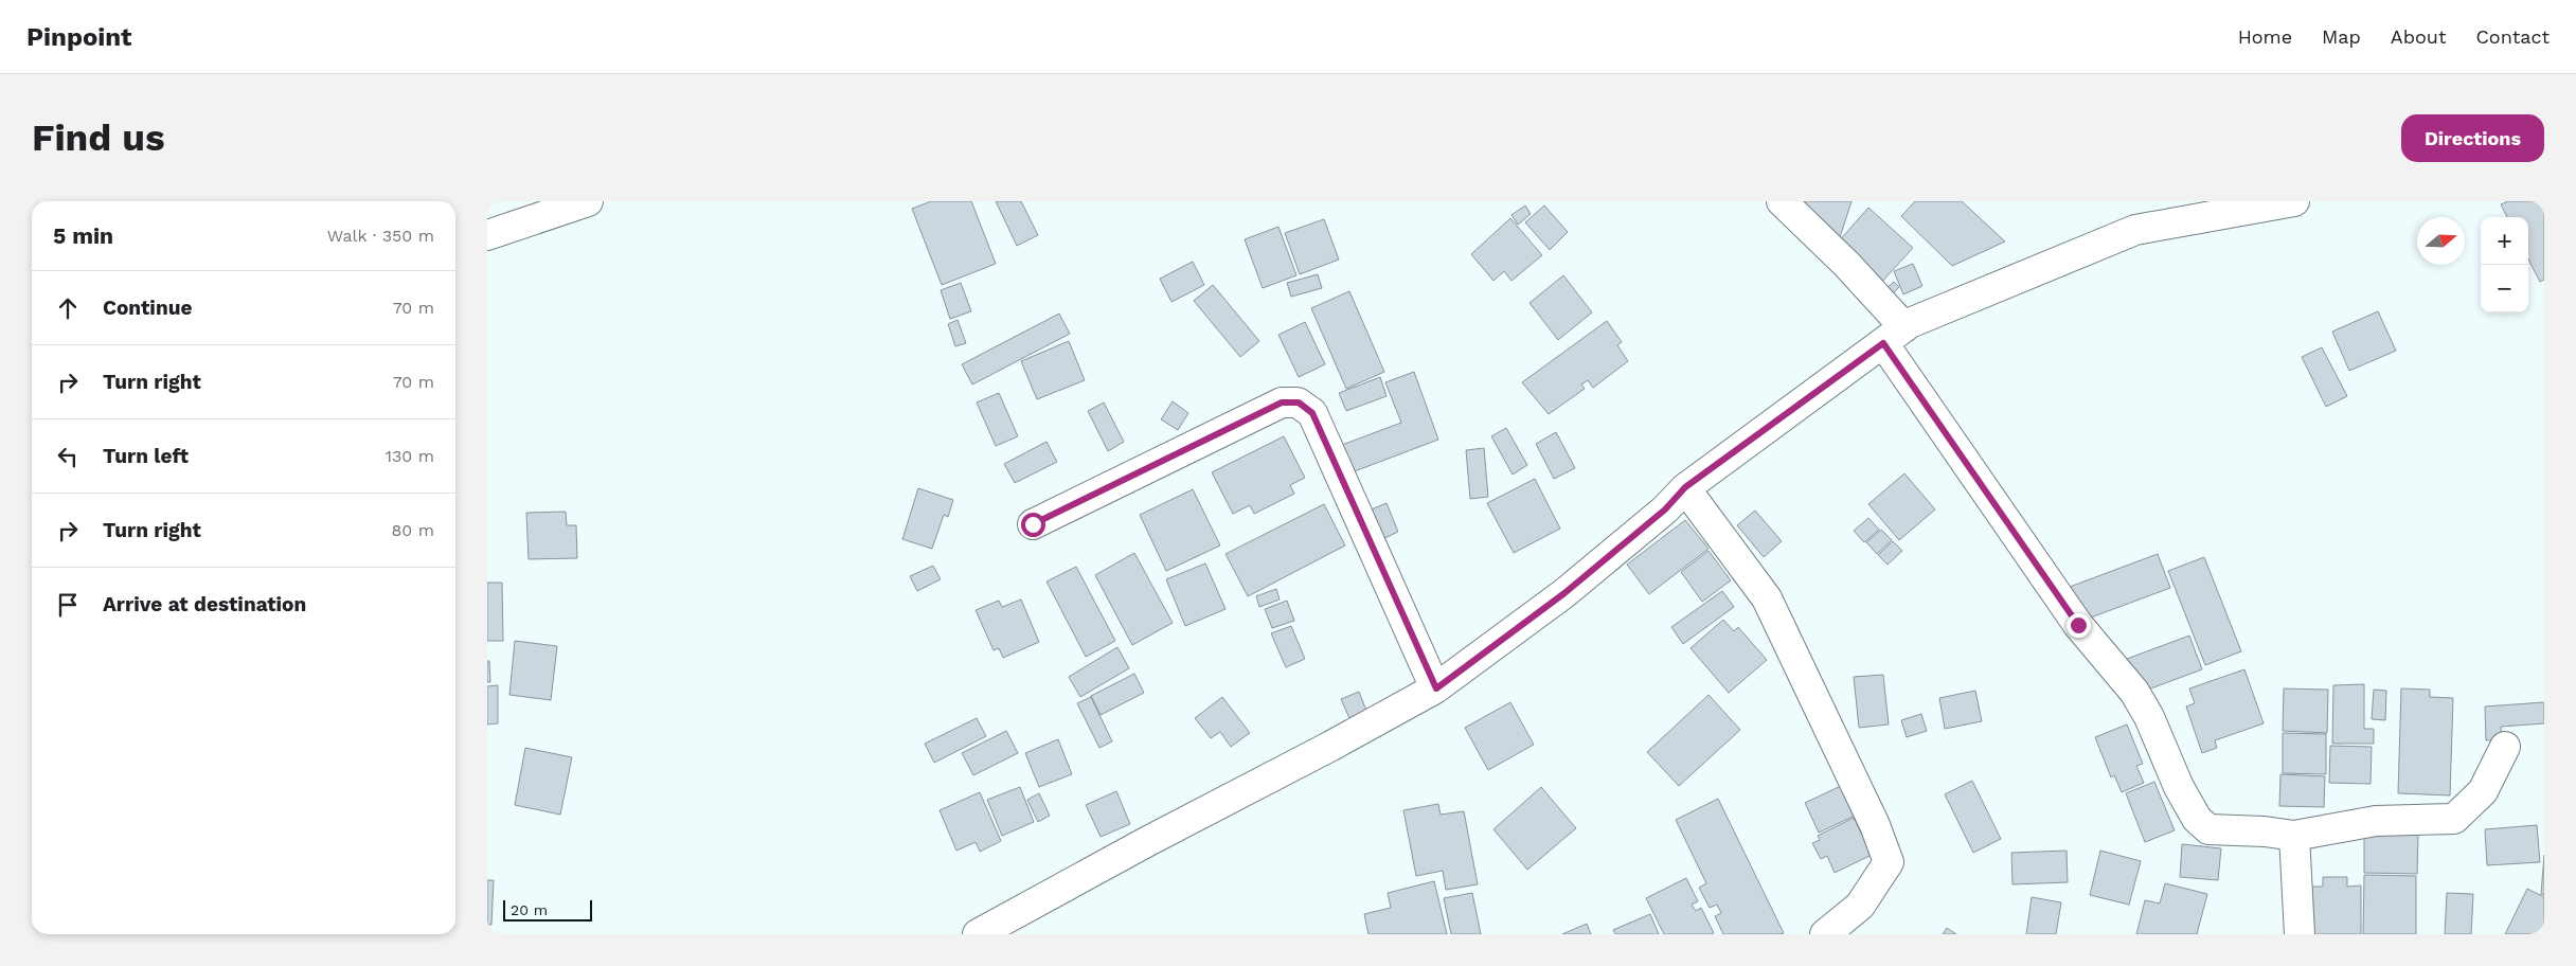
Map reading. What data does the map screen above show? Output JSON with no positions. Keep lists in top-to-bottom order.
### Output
{
  "scale_bar": "20 m",
  "north": "right",
  "page": {
    "header": "Pinpoint",
    "nav": [
      "Home",
      "Map",
      "About",
      "Contact"
    ],
    "buttons": "Directions",
    "title": "Find us",
    "heading": ["5 min", "Walk · 350 m"],
    "map_buttons": ["+", "−"],
    "list": [
      ["Continue", "70 m"],
      ["Turn right", "70 m"],
      ["Turn left", "130 m"],
      ["Turn right", "80 m"],
      "Arrive at destination"
    ],
    "scale": "20 m"
  }
}
